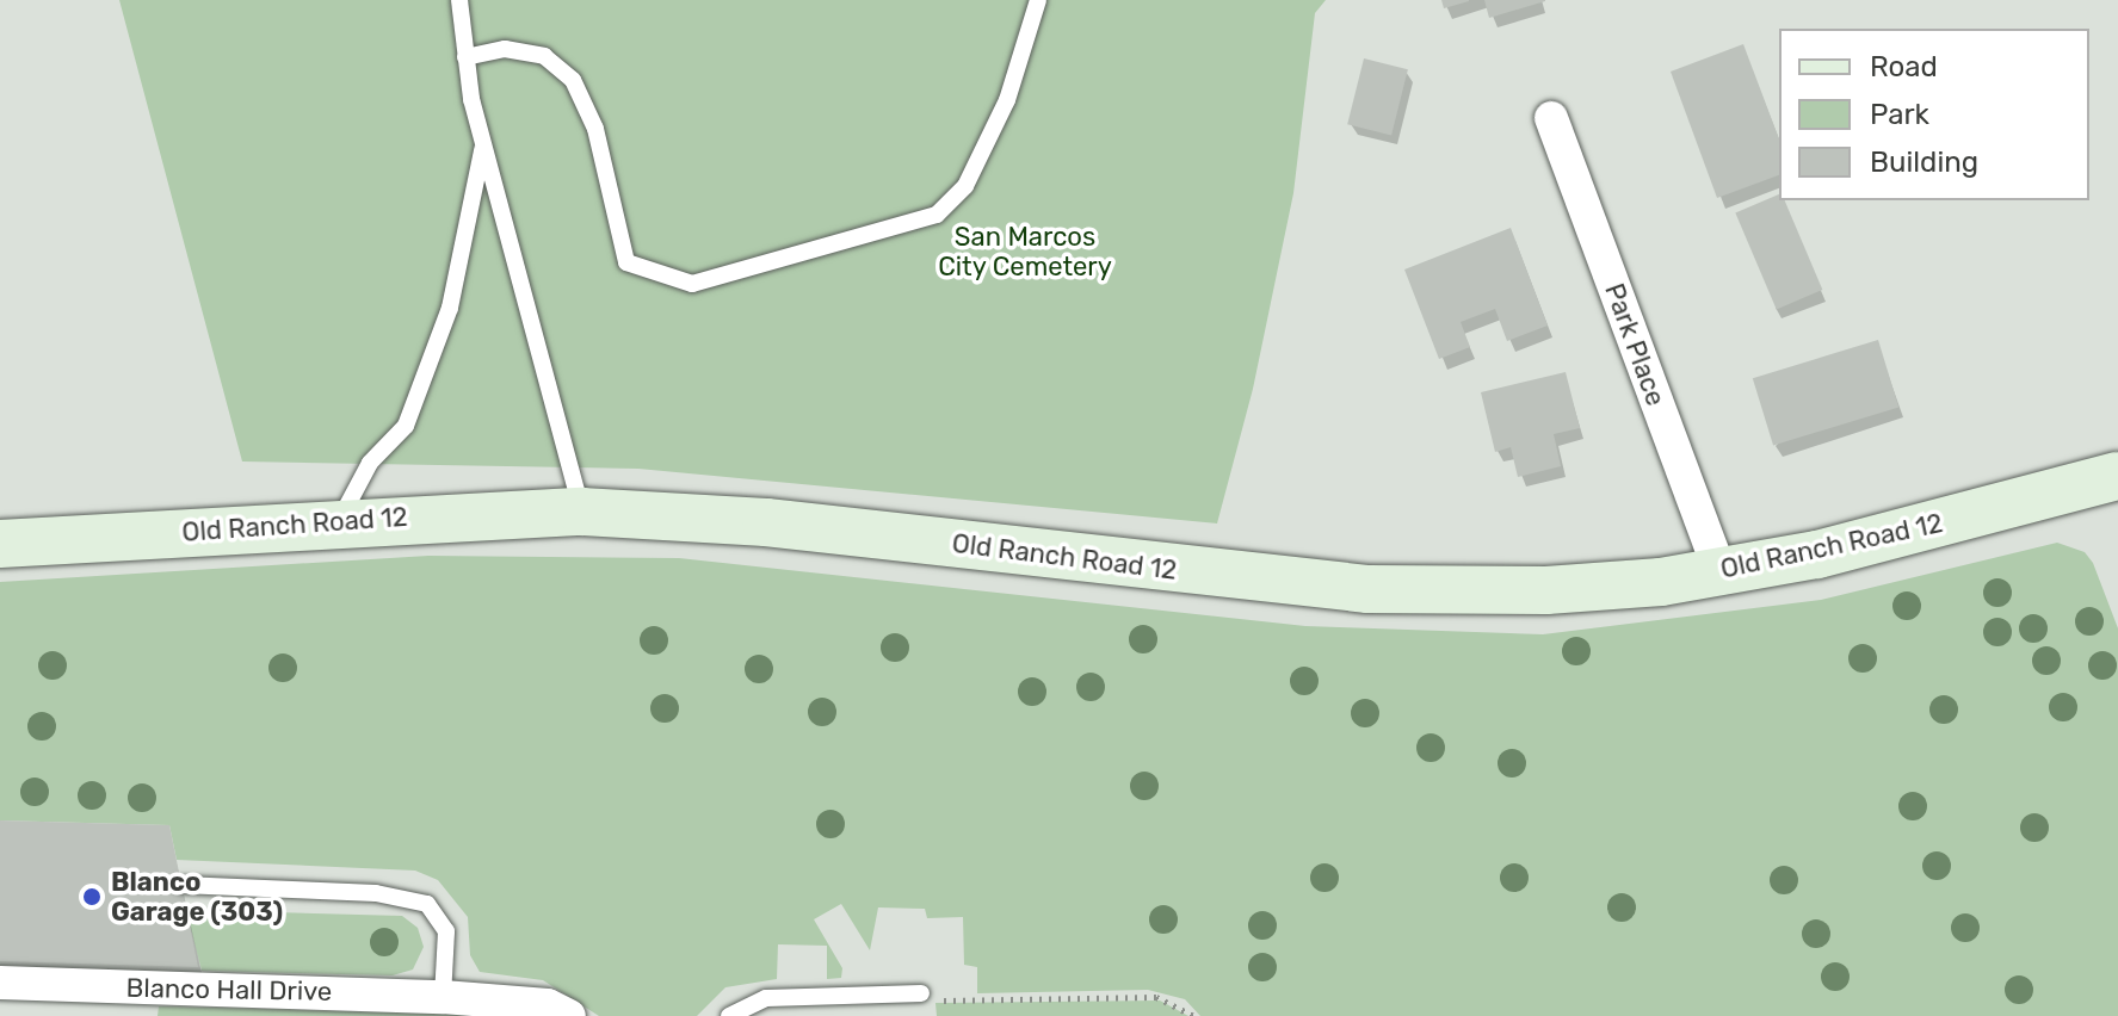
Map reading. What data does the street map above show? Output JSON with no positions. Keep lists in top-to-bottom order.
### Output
{
  "streets": {
    "main road": ["Old Ranch Road 12"],
    "street": ["Park Place", "Blanco Hall Drive"]
  },
  "crossings": [
    ["Park Place", "Old Ranch Road 12"]
  ],
  "parks": ["San Marcos City Cemetery"],
  "places": ["Blanco Garage (303)"],
  "legend": ["Road", "Park", "Building"]
}
